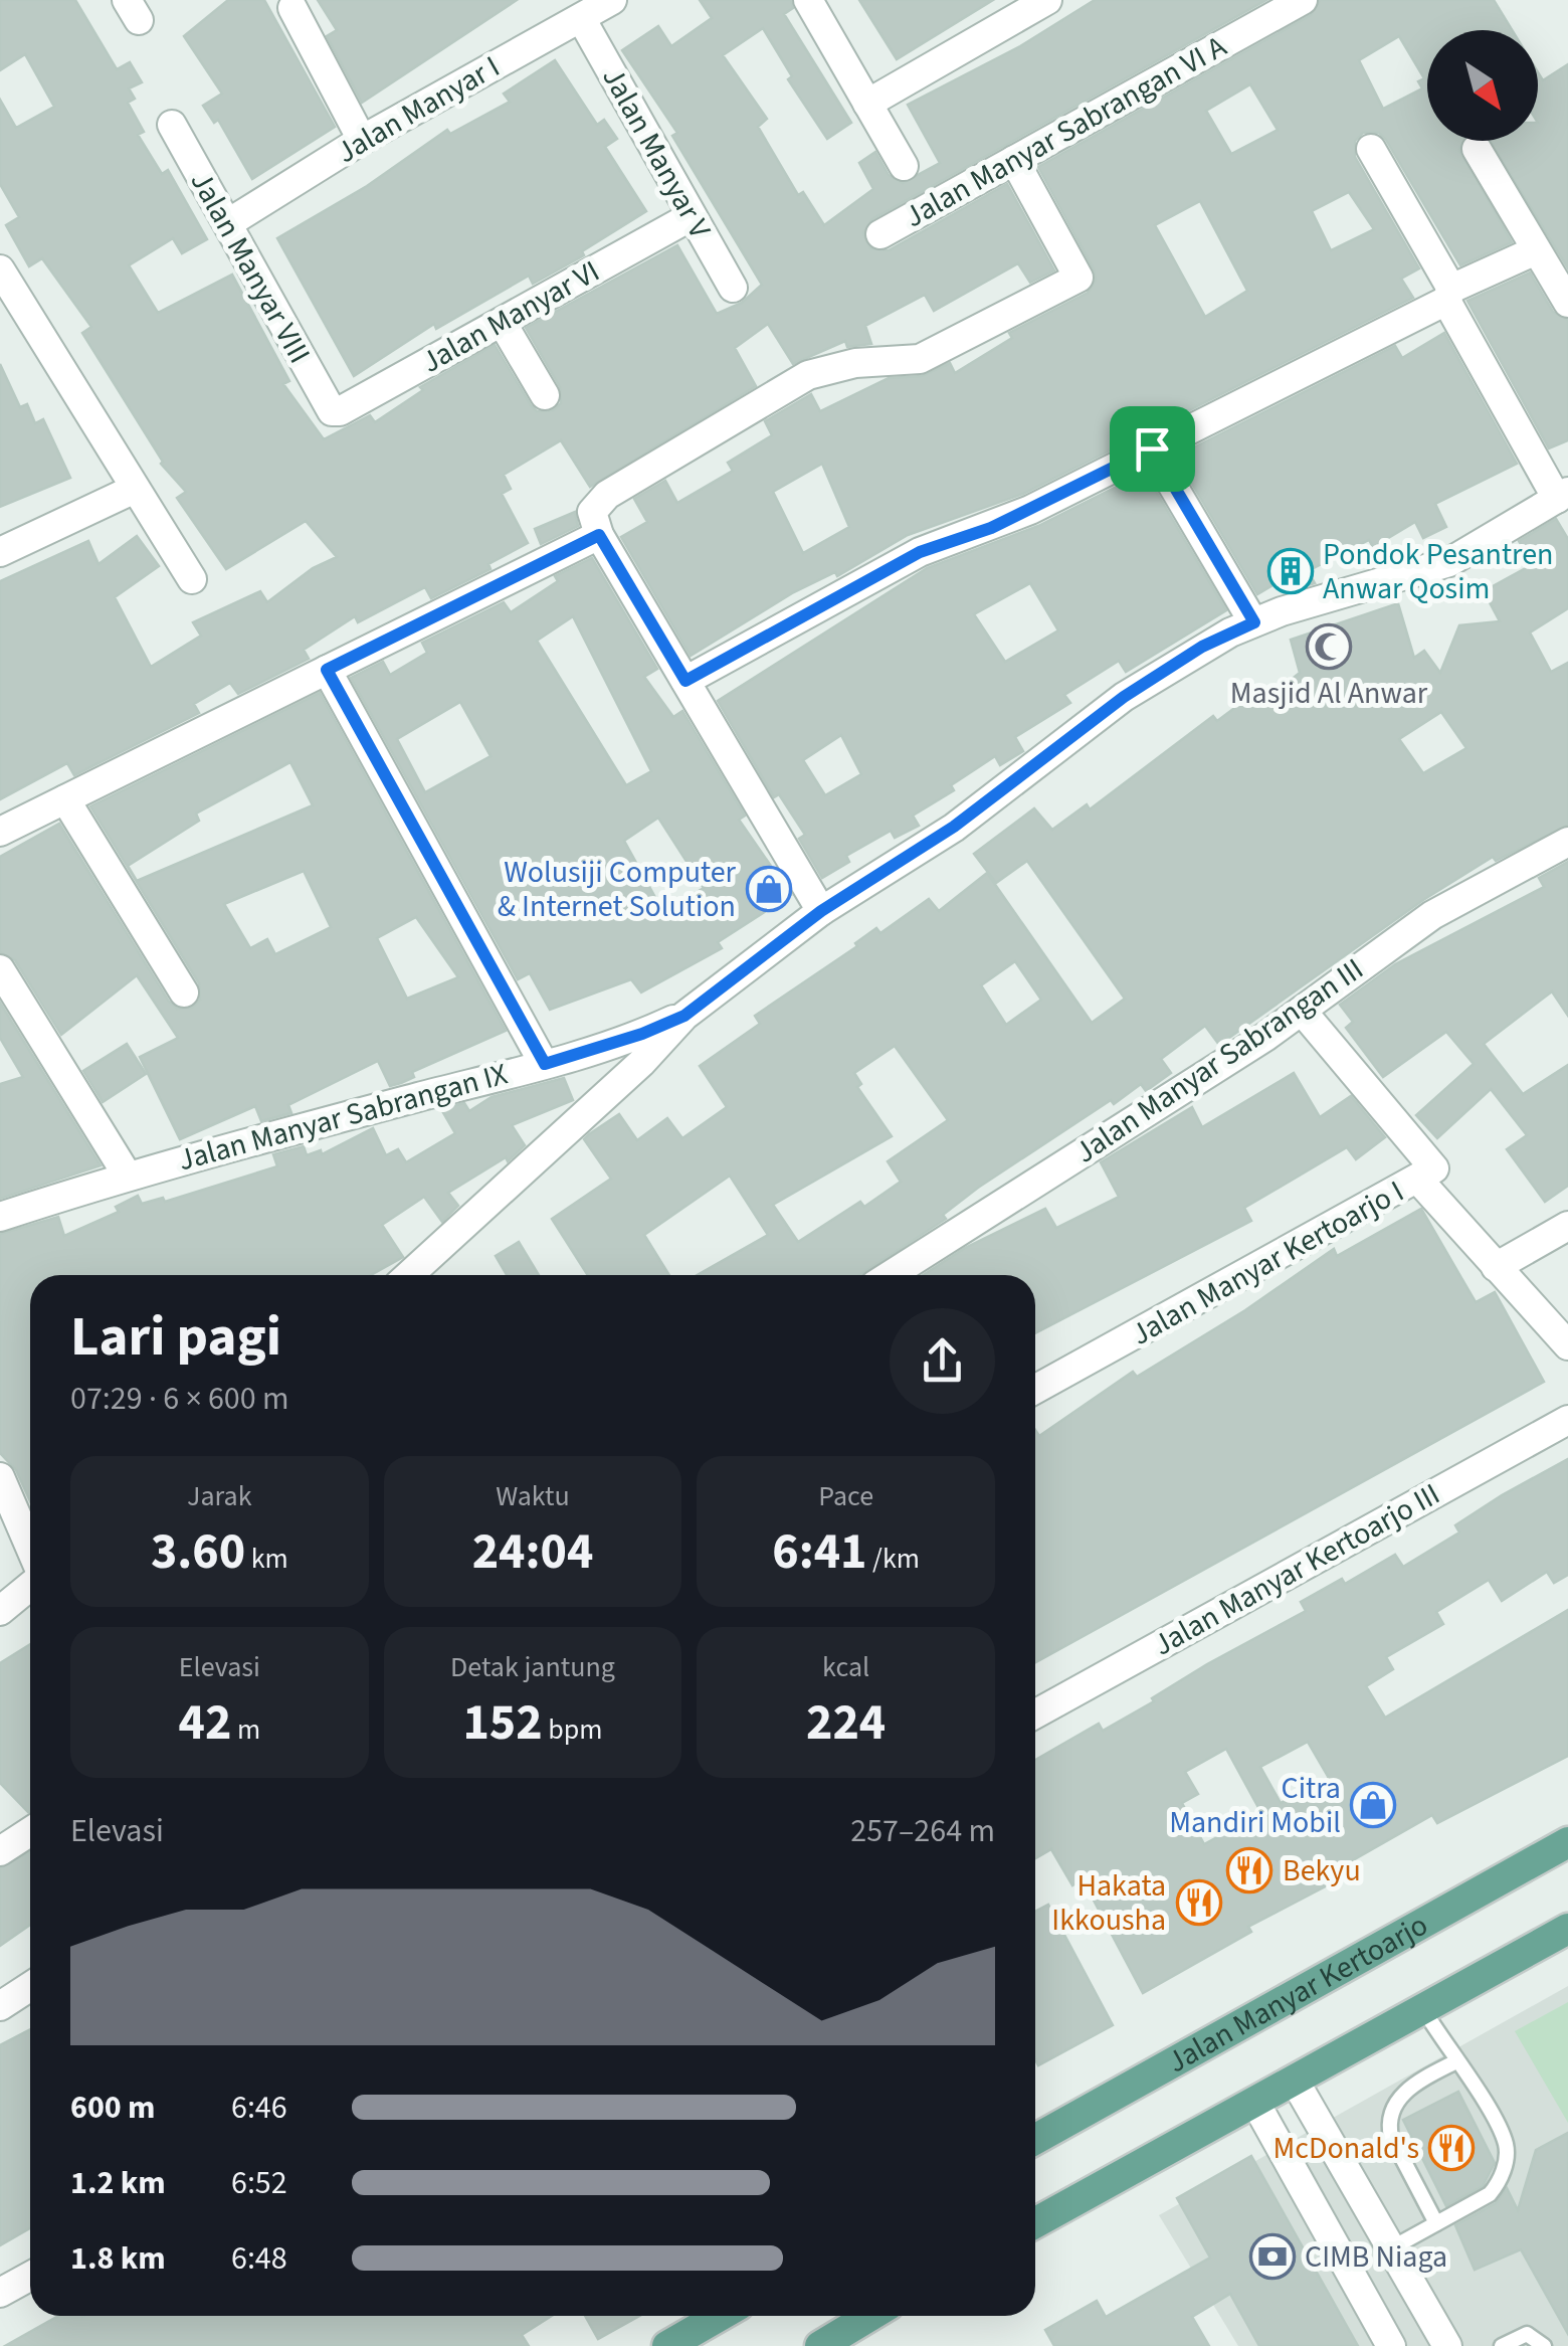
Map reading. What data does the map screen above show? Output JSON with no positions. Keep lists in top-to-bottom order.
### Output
{
  "streets": {
    "main road": ["Jalan Manyar Kertoarjo"],
    "street": [
      "Jalan Manyar I",
      "Jalan Manyar Sabrangan VI A",
      "Jalan Manyar V",
      "Jalan Manyar VIII",
      "Jalan Manyar VI",
      "Jalan Manyar Sabrangan III",
      "Jalan Manyar Sabrangan IX",
      "Jalan Manyar Kertoarjo I",
      "Jalan Manyar Kertoarjo III"
    ]
  },
  "crossings": [
    ["Jalan Manyar I", "Jalan Manyar V"],
    ["Jalan Manyar I", "Jalan Manyar VIII"],
    ["Jalan Manyar V", "Jalan Manyar VI"],
    ["Jalan Manyar VIII", "Jalan Manyar VI"]
  ],
  "places": {
    "building": ["Pondok Pesantren Anwar Qosim"],
    "mosque": ["Masjid Al Anwar"],
    "shop": ["Wolusiji Computer & Internet Solution", "Citra Mandiri Mobil"],
    "restaurant": ["Bekyu", "Hakata Ikkousha", "McDonald's"],
    "bank": ["CIMB Niaga"]
  },
  "north": "bottom right",
  "page": {
    "heading": ["Lari pagi", "07:29 · 6 × 600 m"],
    "stats": [
      ["Jarak", "3.60 km"],
      ["Waktu", "24:04"],
      ["Pace", "6:41 /km"],
      ["Elevasi", "42 m"],
      ["Detak jantung", "152 bpm"],
      ["kcal", "224"]
    ],
    "chart": ["Elevasi", "257–264 m"],
    "list": [
      {
        "name": "600 m",
        "note": "6:46"
      },
      {
        "name": "1.2 km",
        "note": "6:52"
      },
      {
        "name": "1.8 km",
        "note": "6:48"
      }
    ]
  }
}
